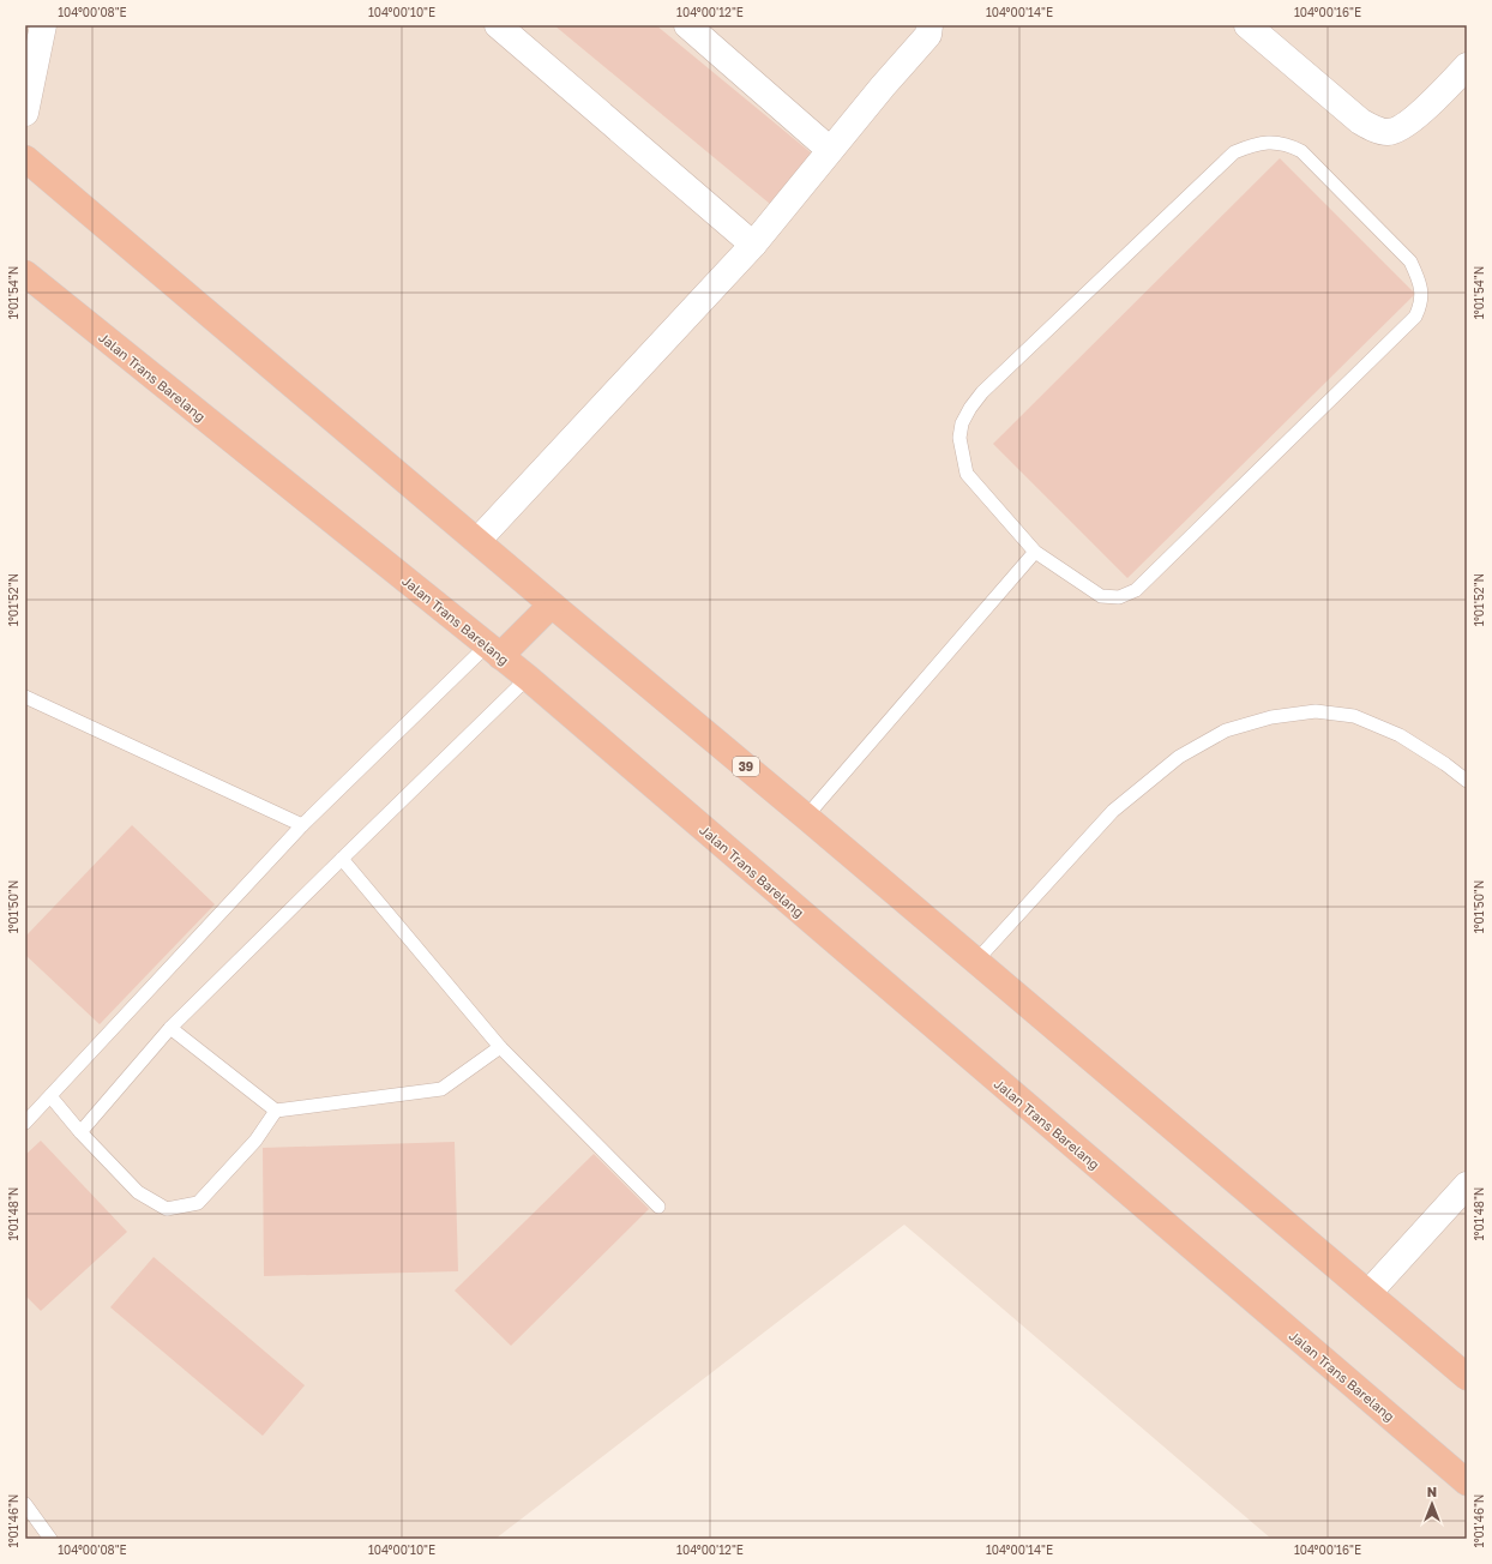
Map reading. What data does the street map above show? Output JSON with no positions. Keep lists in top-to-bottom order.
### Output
{
  "streets": {
    "highway": ["Jalan Trans Barelang", "39"]
  },
  "north": "top",
  "coordinates": [
    "104°00'08\"E",
    "104°00'10\"E",
    "104°00'12\"E",
    "104°00'14\"E",
    "104°00'16\"E",
    "1°01'54\"N",
    "1°01'52\"N",
    "1°01'50\"N",
    "1°01'48\"N",
    "1°01'46\"N"
  ]
}
